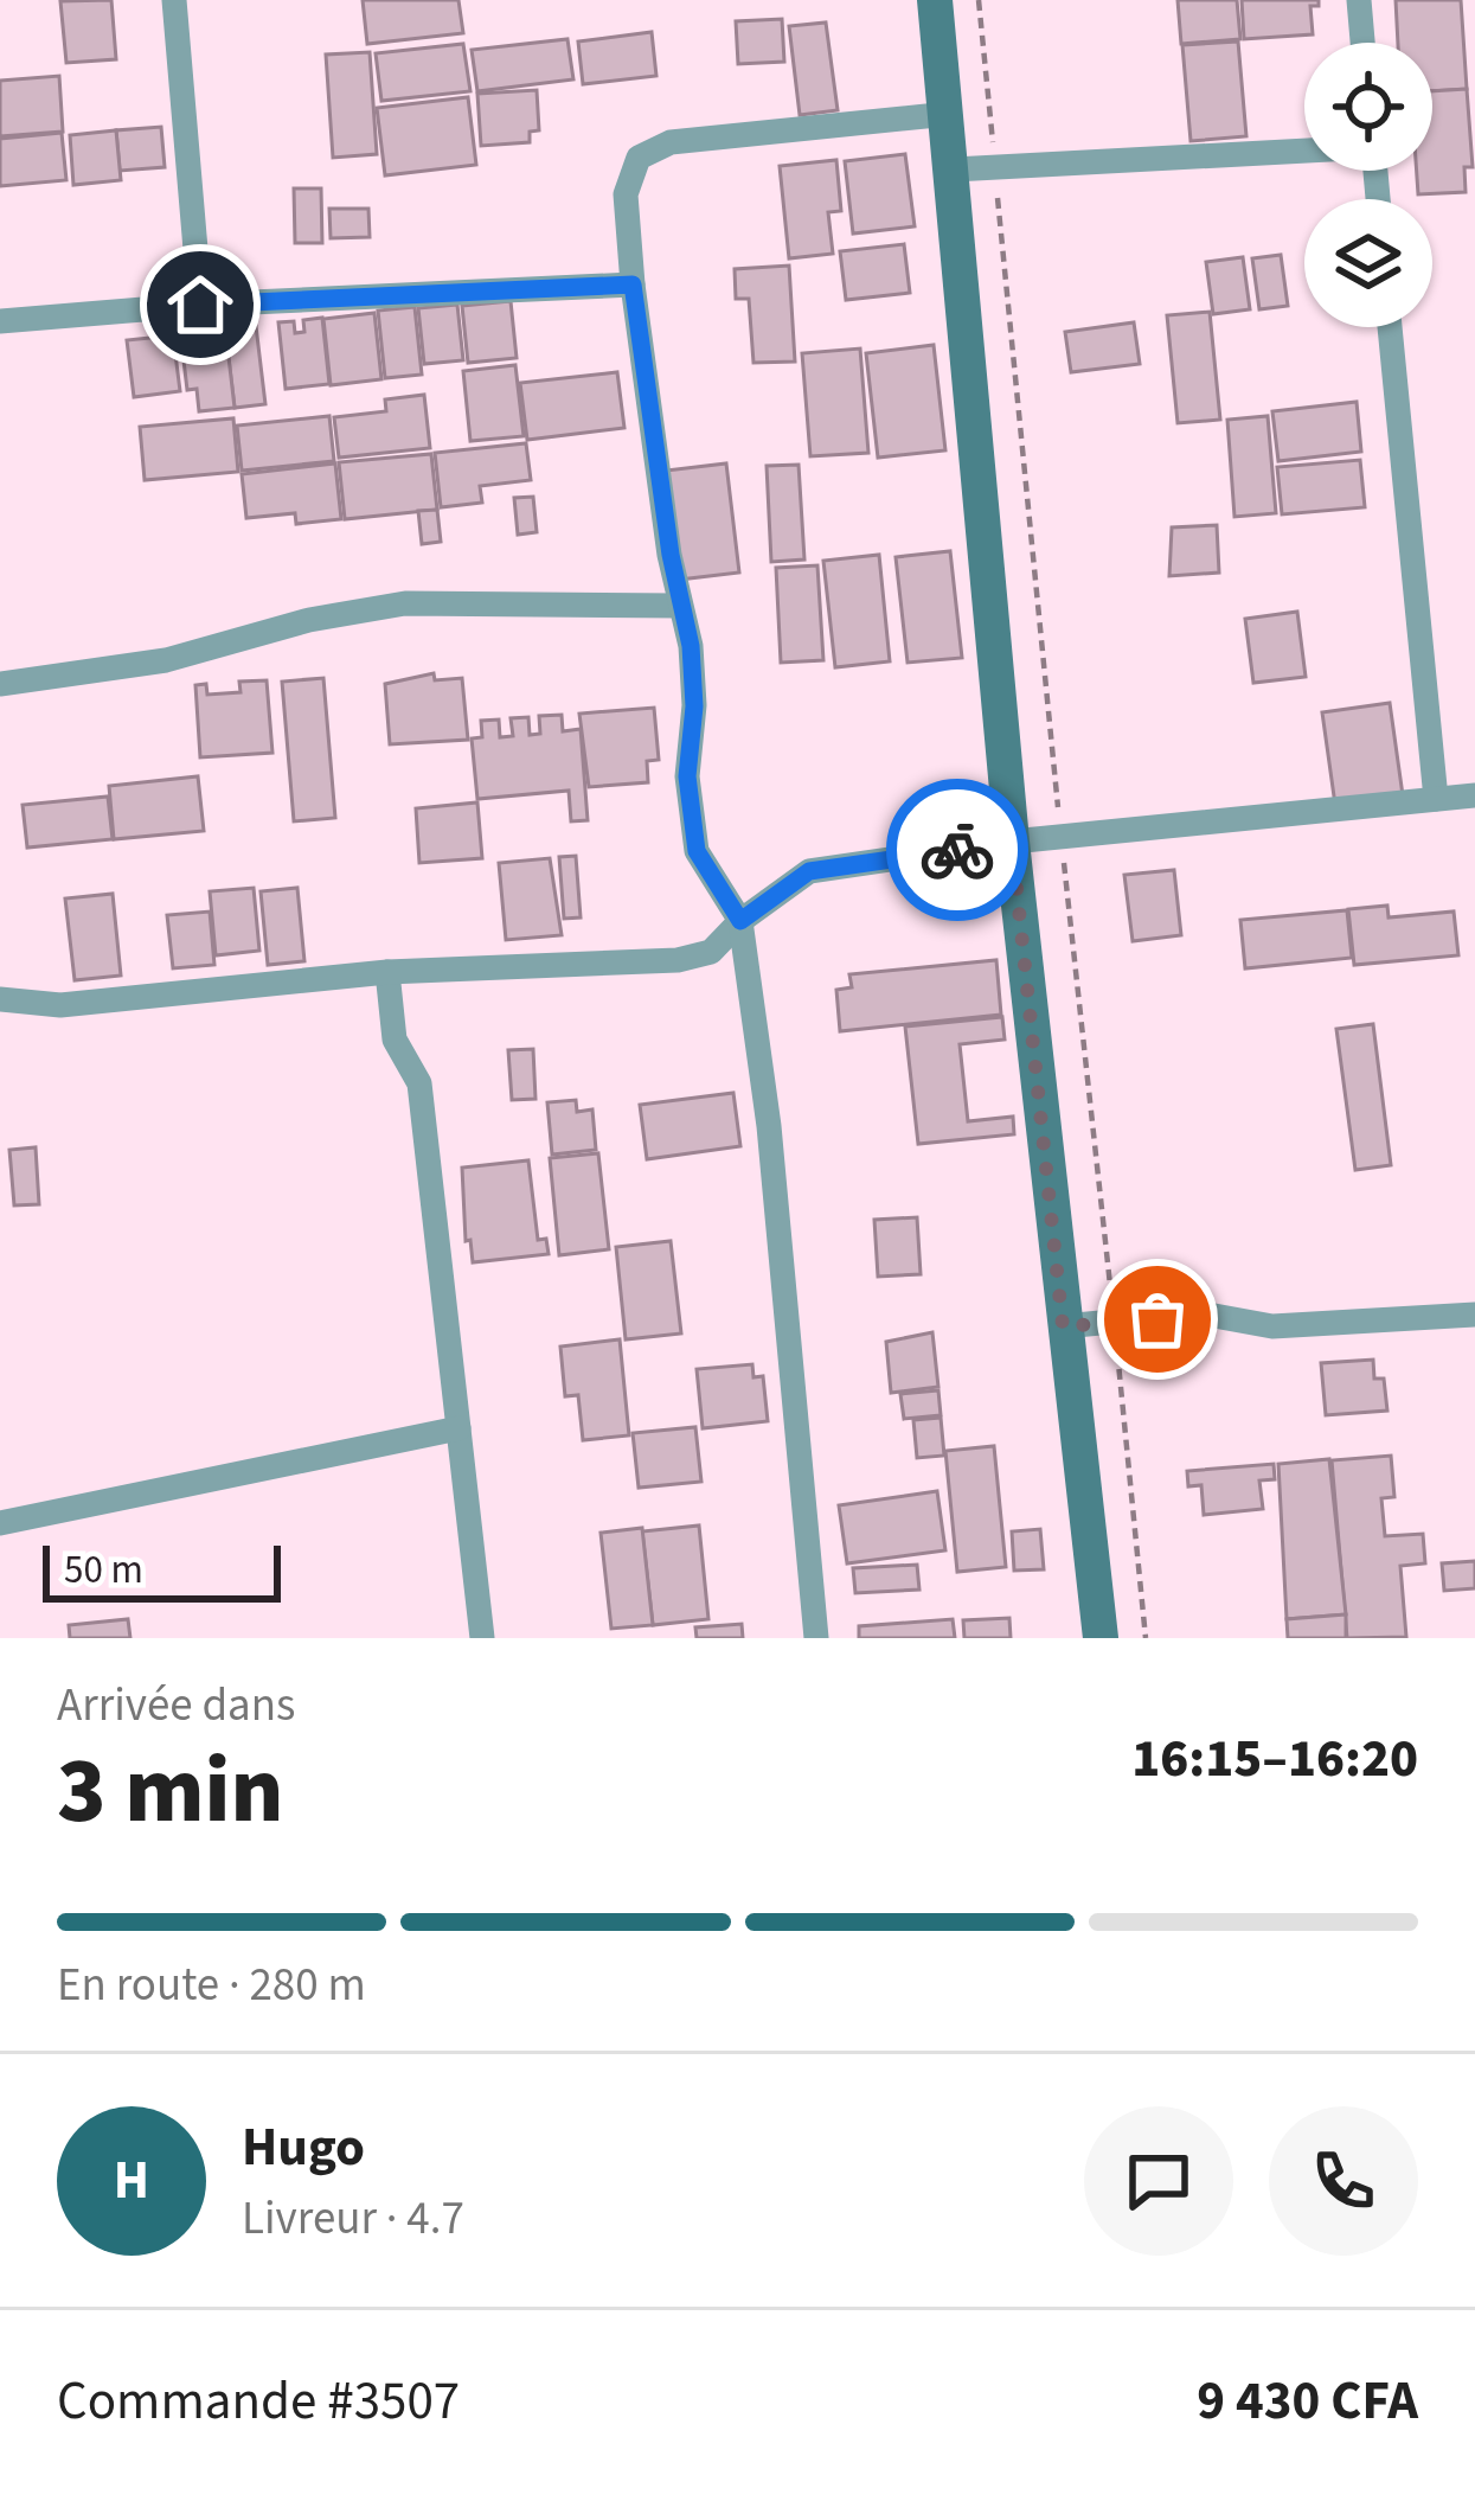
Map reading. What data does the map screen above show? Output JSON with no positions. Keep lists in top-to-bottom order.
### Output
{
  "scale_bar": "50 m",
  "page": {
    "scale": "50 m",
    "heading": ["3 min", "Arrivée dans", "16:15–16:20"],
    "panel": [
      "Hugo",
      "Livreur · 4.7",
      "Commande #3507",
      "9 430 CFA"
    ],
    "bar": "En route · 280 m",
    "round": "H"
  }
}
